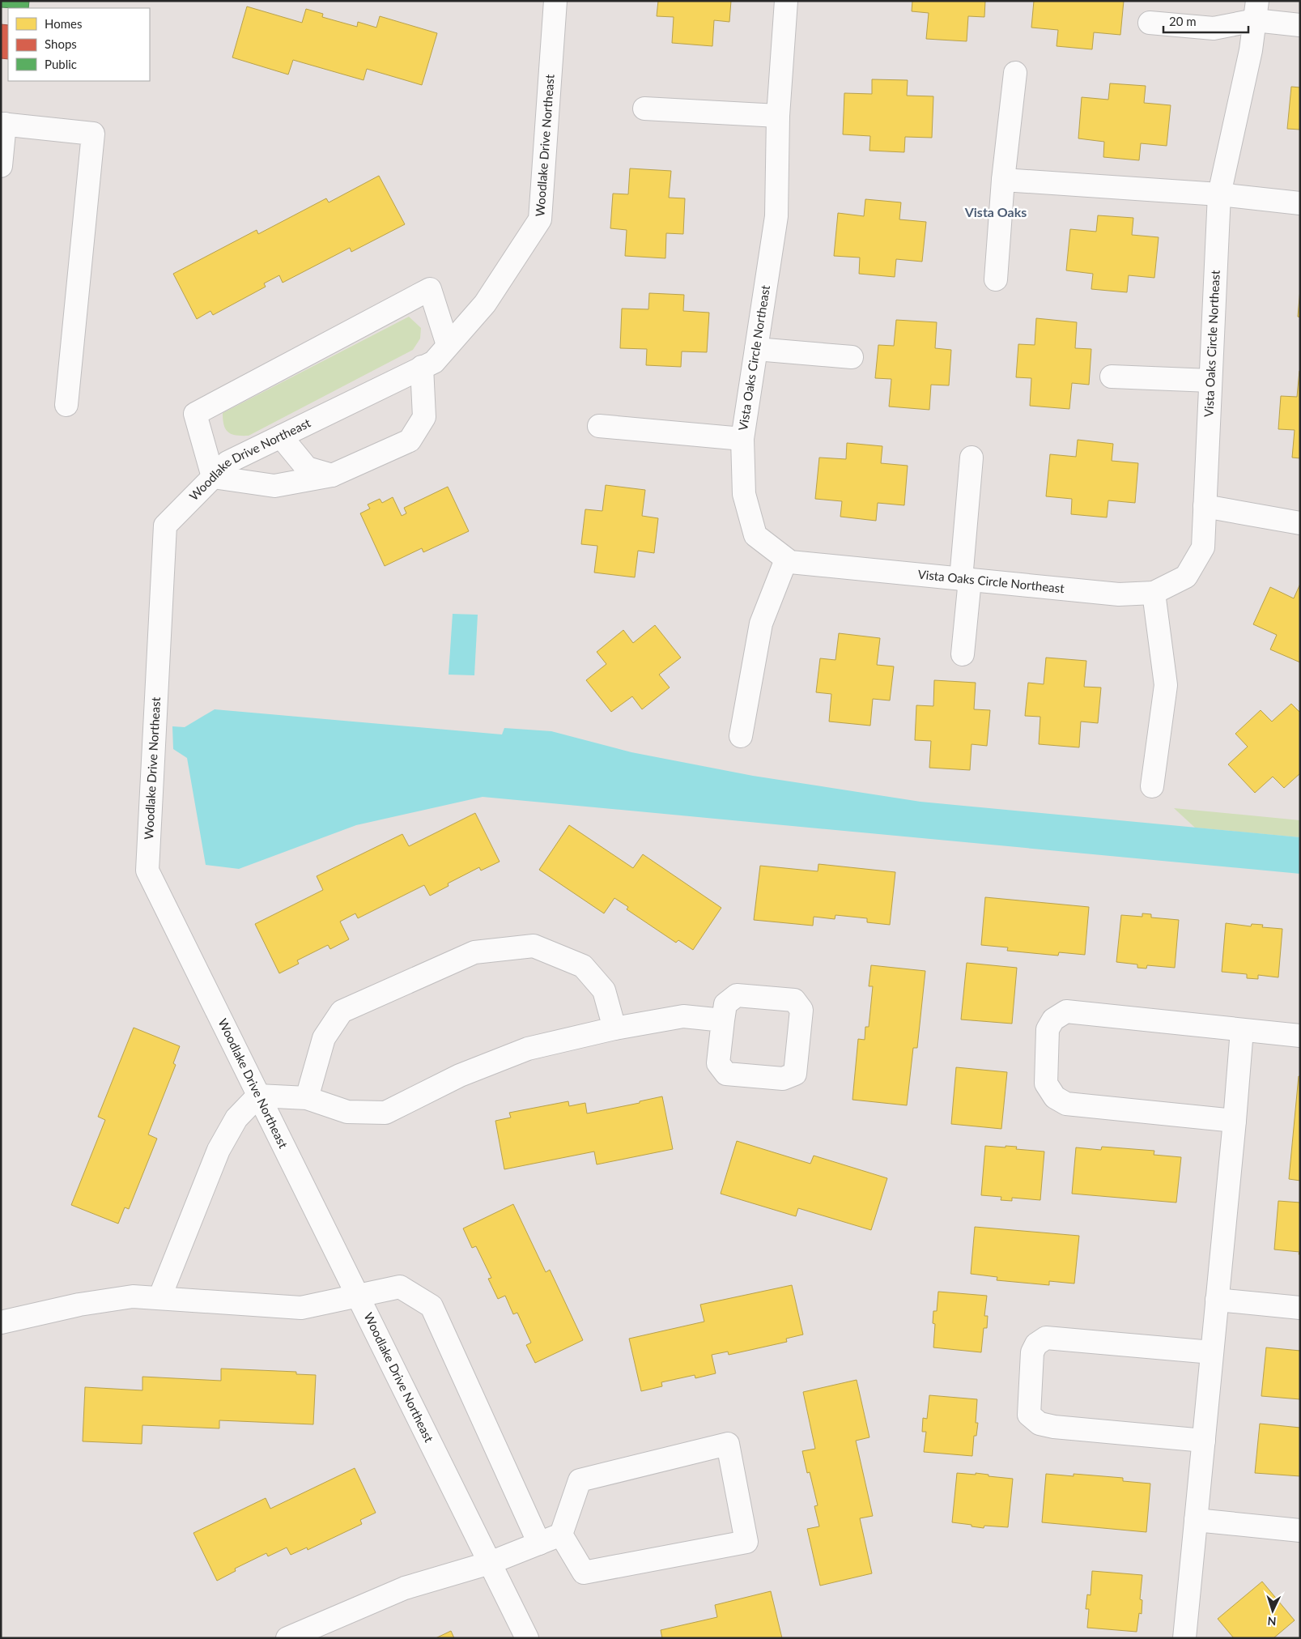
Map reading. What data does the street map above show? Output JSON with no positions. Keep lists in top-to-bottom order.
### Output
{
  "streets": {
    "street": ["Woodlake Drive Northeast", "Vista Oaks Circle Northeast"]
  },
  "districts": ["Vista Oaks"],
  "legend": ["Homes", "Shops", "Public"],
  "scale_bar": "20 m",
  "north": "bottom"
}
